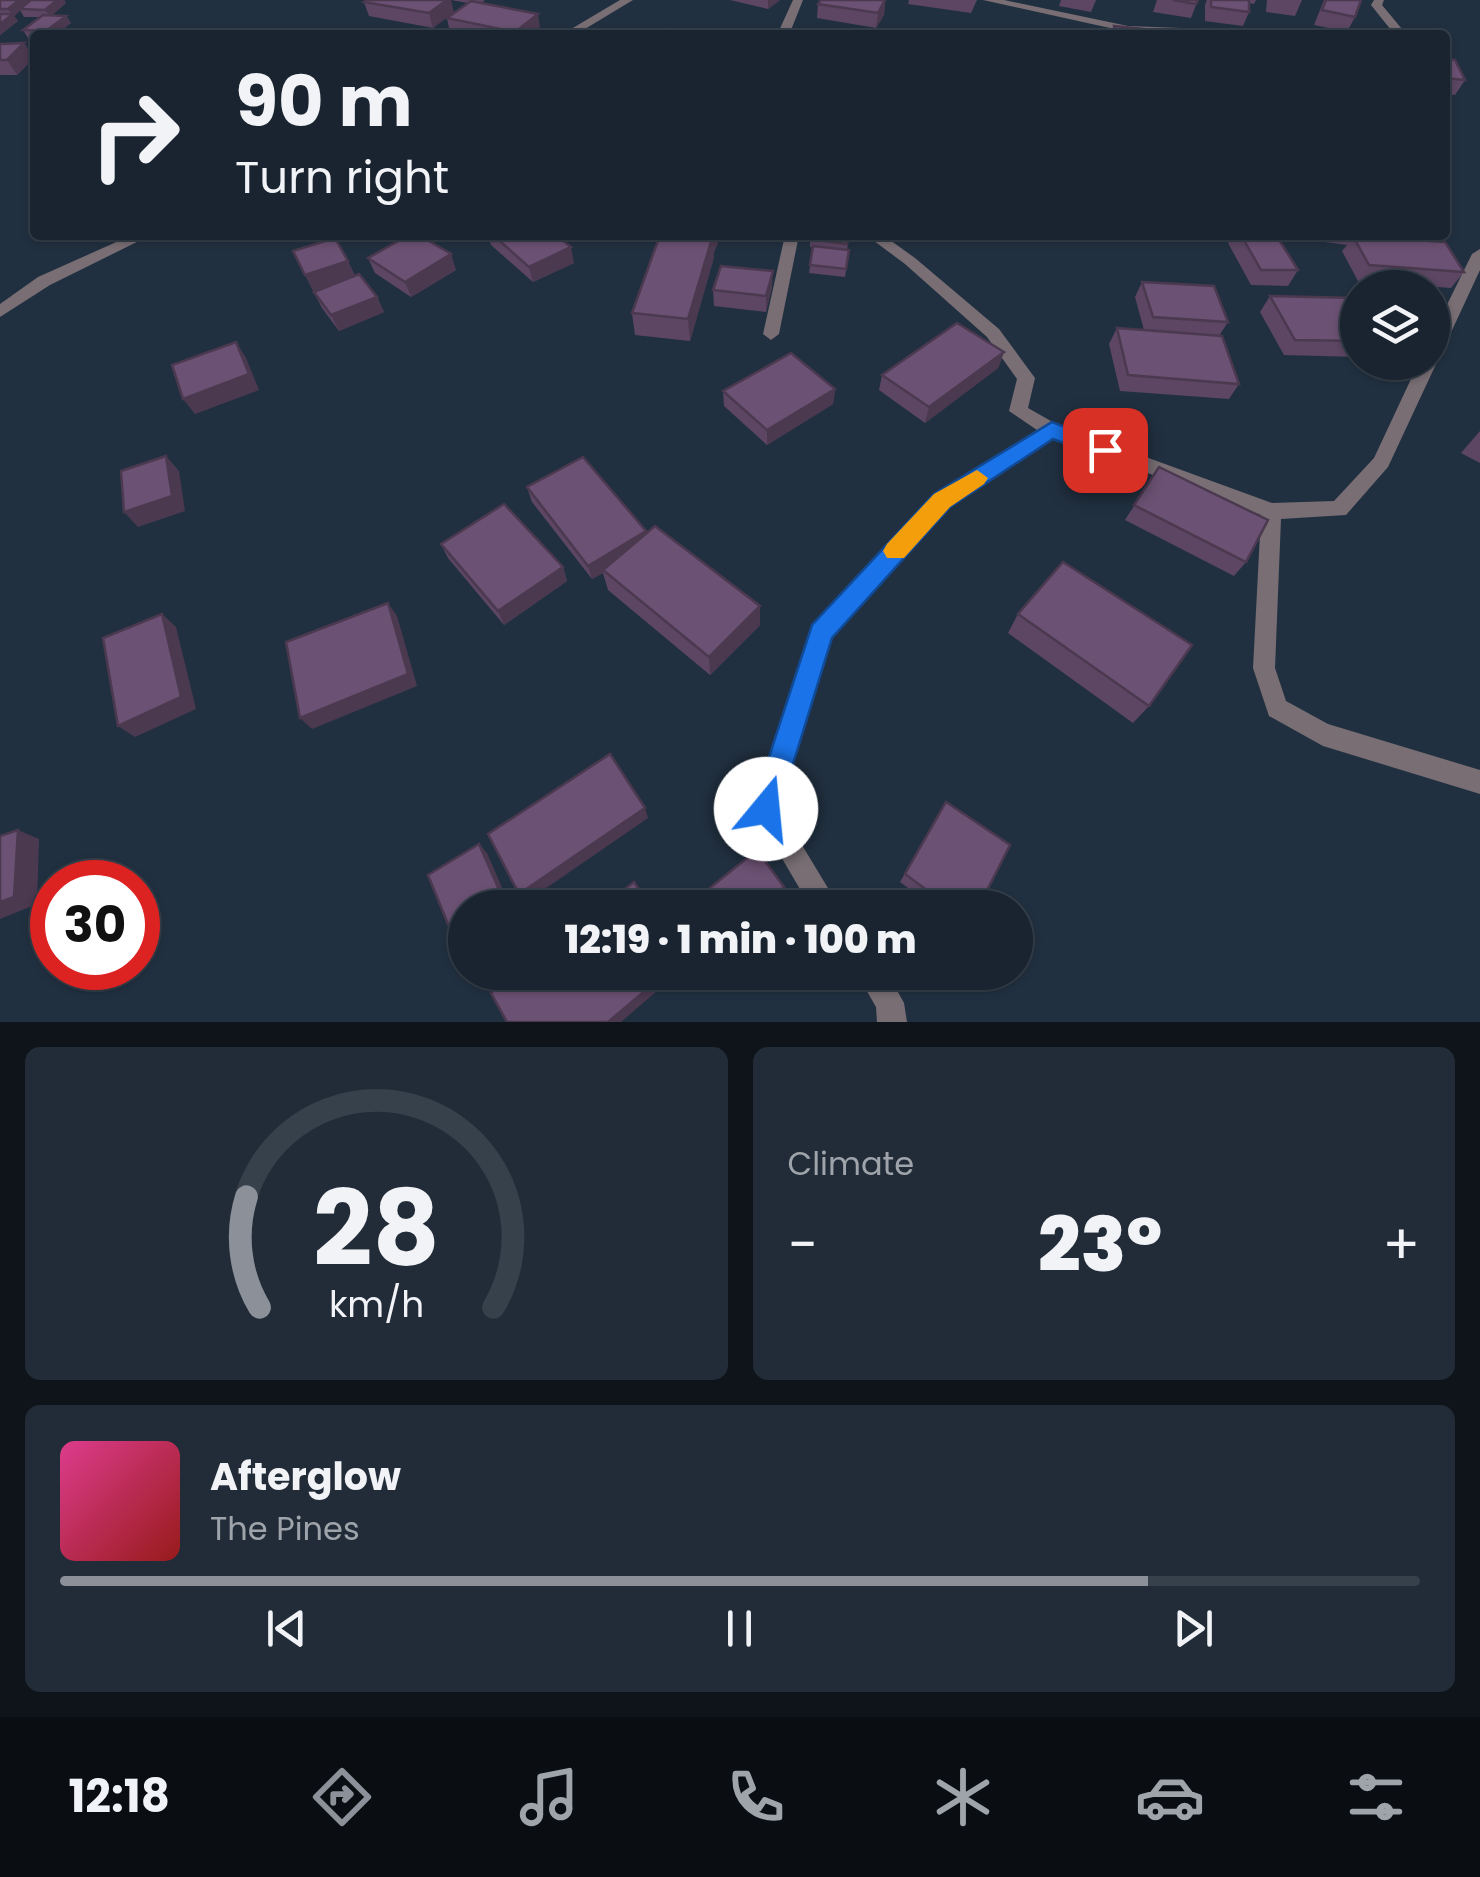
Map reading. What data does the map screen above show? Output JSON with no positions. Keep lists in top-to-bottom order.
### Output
{
  "page": {
    "turn": ["90 m", "Turn right"],
    "limit": "30",
    "trip": "12:19 · 1 min · 100 m",
    "tile": "Climate",
    "heat": ["−", "23°", "+"],
    "song": ["Afterglow", "The Pines"],
    "tabs": "12:18",
    "gauge": ["28", "km/h"]
  }
}
